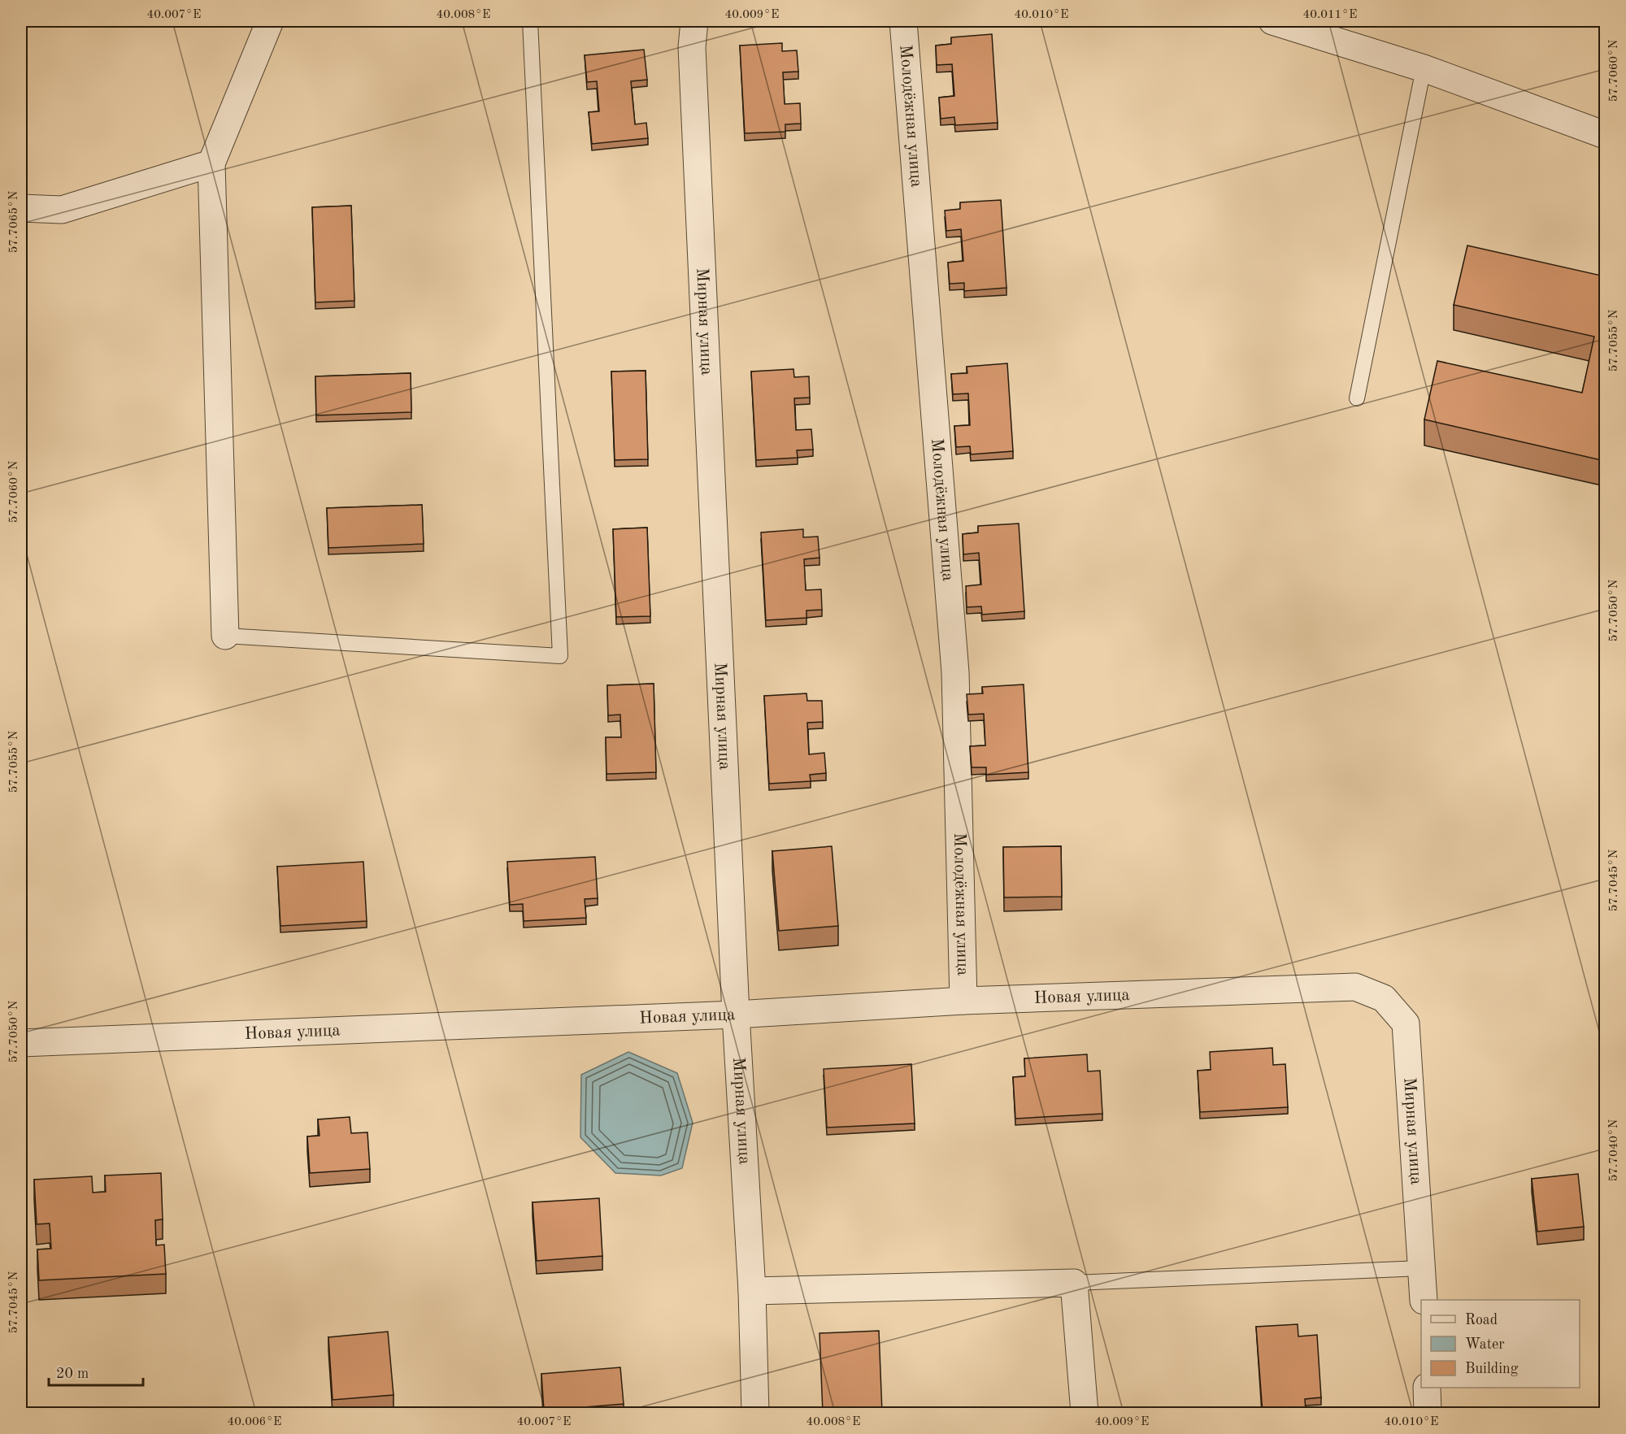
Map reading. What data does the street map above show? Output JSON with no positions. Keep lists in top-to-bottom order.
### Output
{
  "streets": {
    "street": ["Молодёжная улица", "Мирная улица", "Новая улица"]
  },
  "crossings": [
    ["Молодёжная улица", "Новая улица"],
    ["Мирная улица", "Новая улица"]
  ],
  "legend": ["Road", "Water", "Building"],
  "scale_bar": "20 m",
  "coordinates": [
    "40.007°E",
    "40.008°E",
    "40.009°E",
    "40.010°E",
    "40.011°E",
    "57.7060°N",
    "57.7065°N",
    "57.7055°N",
    "57.7050°N",
    "57.7045°N",
    "57.7040°N",
    "40.006°E"
  ]
}
